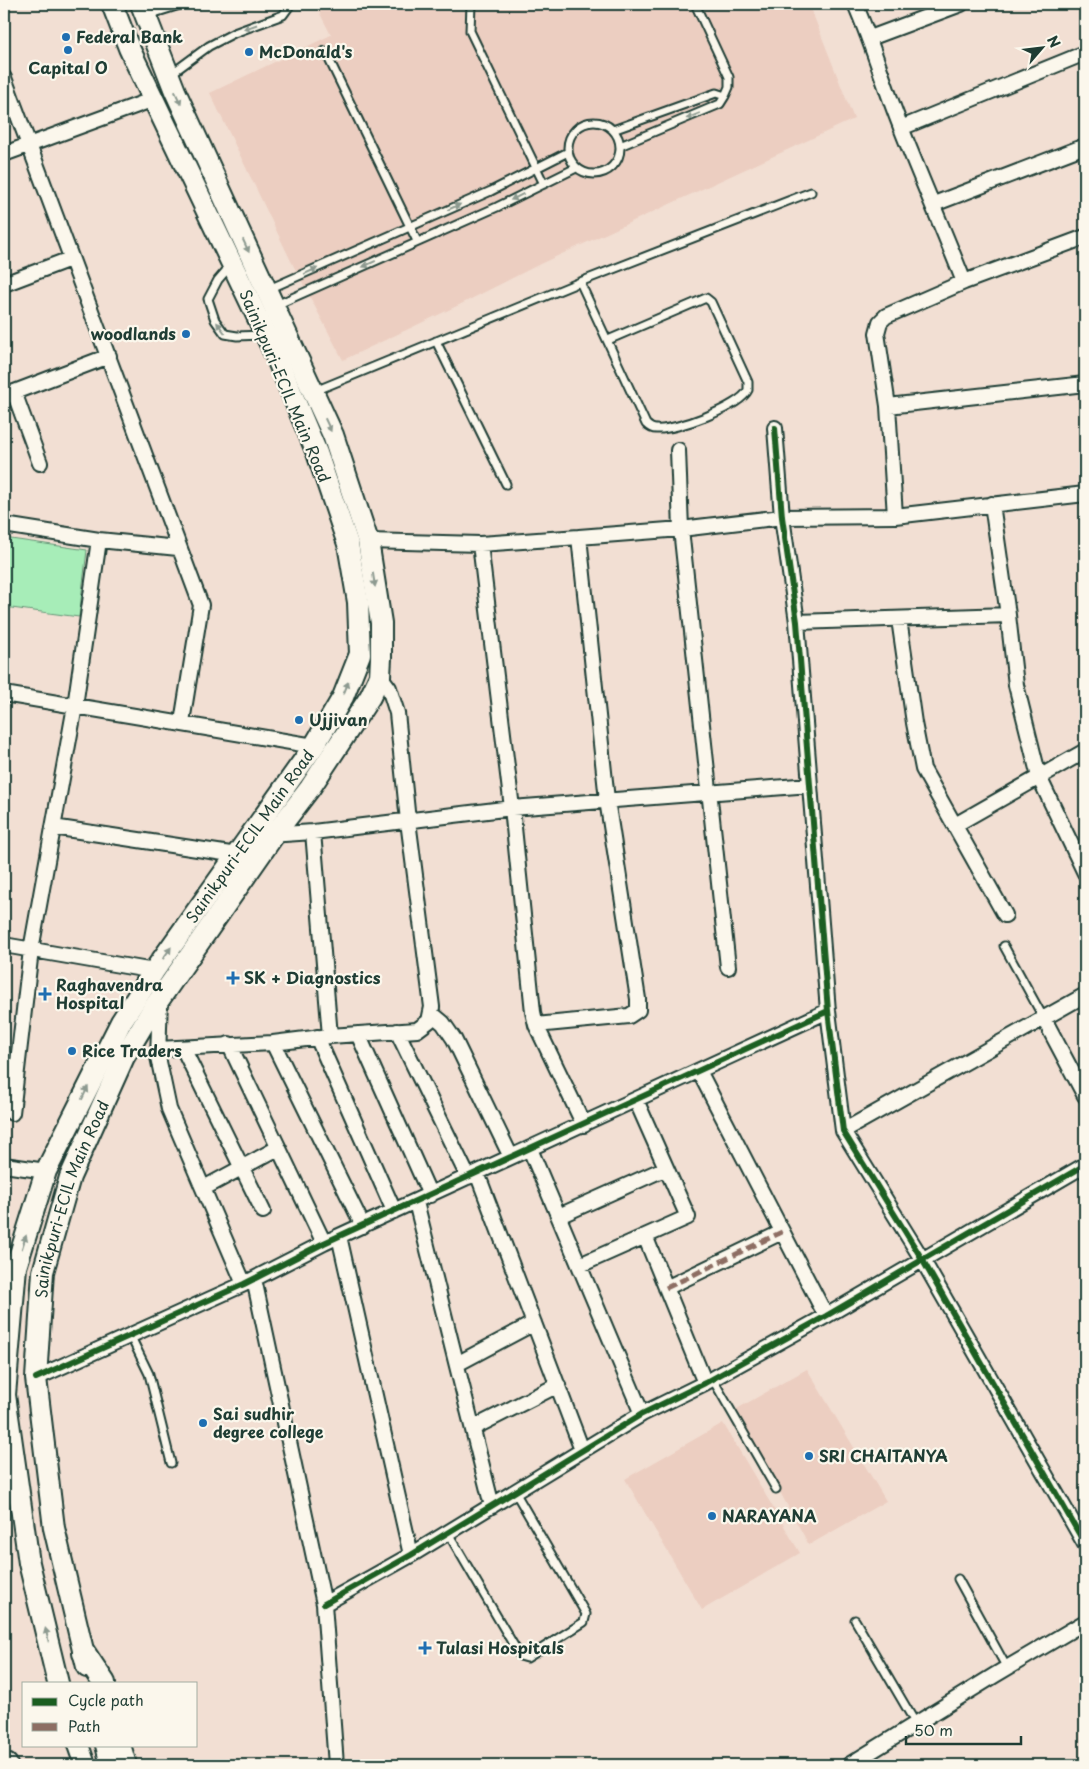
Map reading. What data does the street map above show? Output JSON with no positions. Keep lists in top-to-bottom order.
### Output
{
  "streets": {
    "main road": ["Sainikpuri-ECIL Main Road"]
  },
  "places": {
    "other": [
      "Federal Bank",
      "Capital O",
      "McDonald's",
      "woodlands",
      "Ujjivan",
      "Rice Traders",
      "Sai sudhir degree college",
      "SRI CHAITANYA",
      "NARAYANA"
    ],
    "health": ["SK + Diagnostics", "Raghavendra Hospital", "Tulasi Hospitals"]
  },
  "legend": ["Cycle path", "Path"],
  "scale_bar": "50 m",
  "north": "top right"
}
